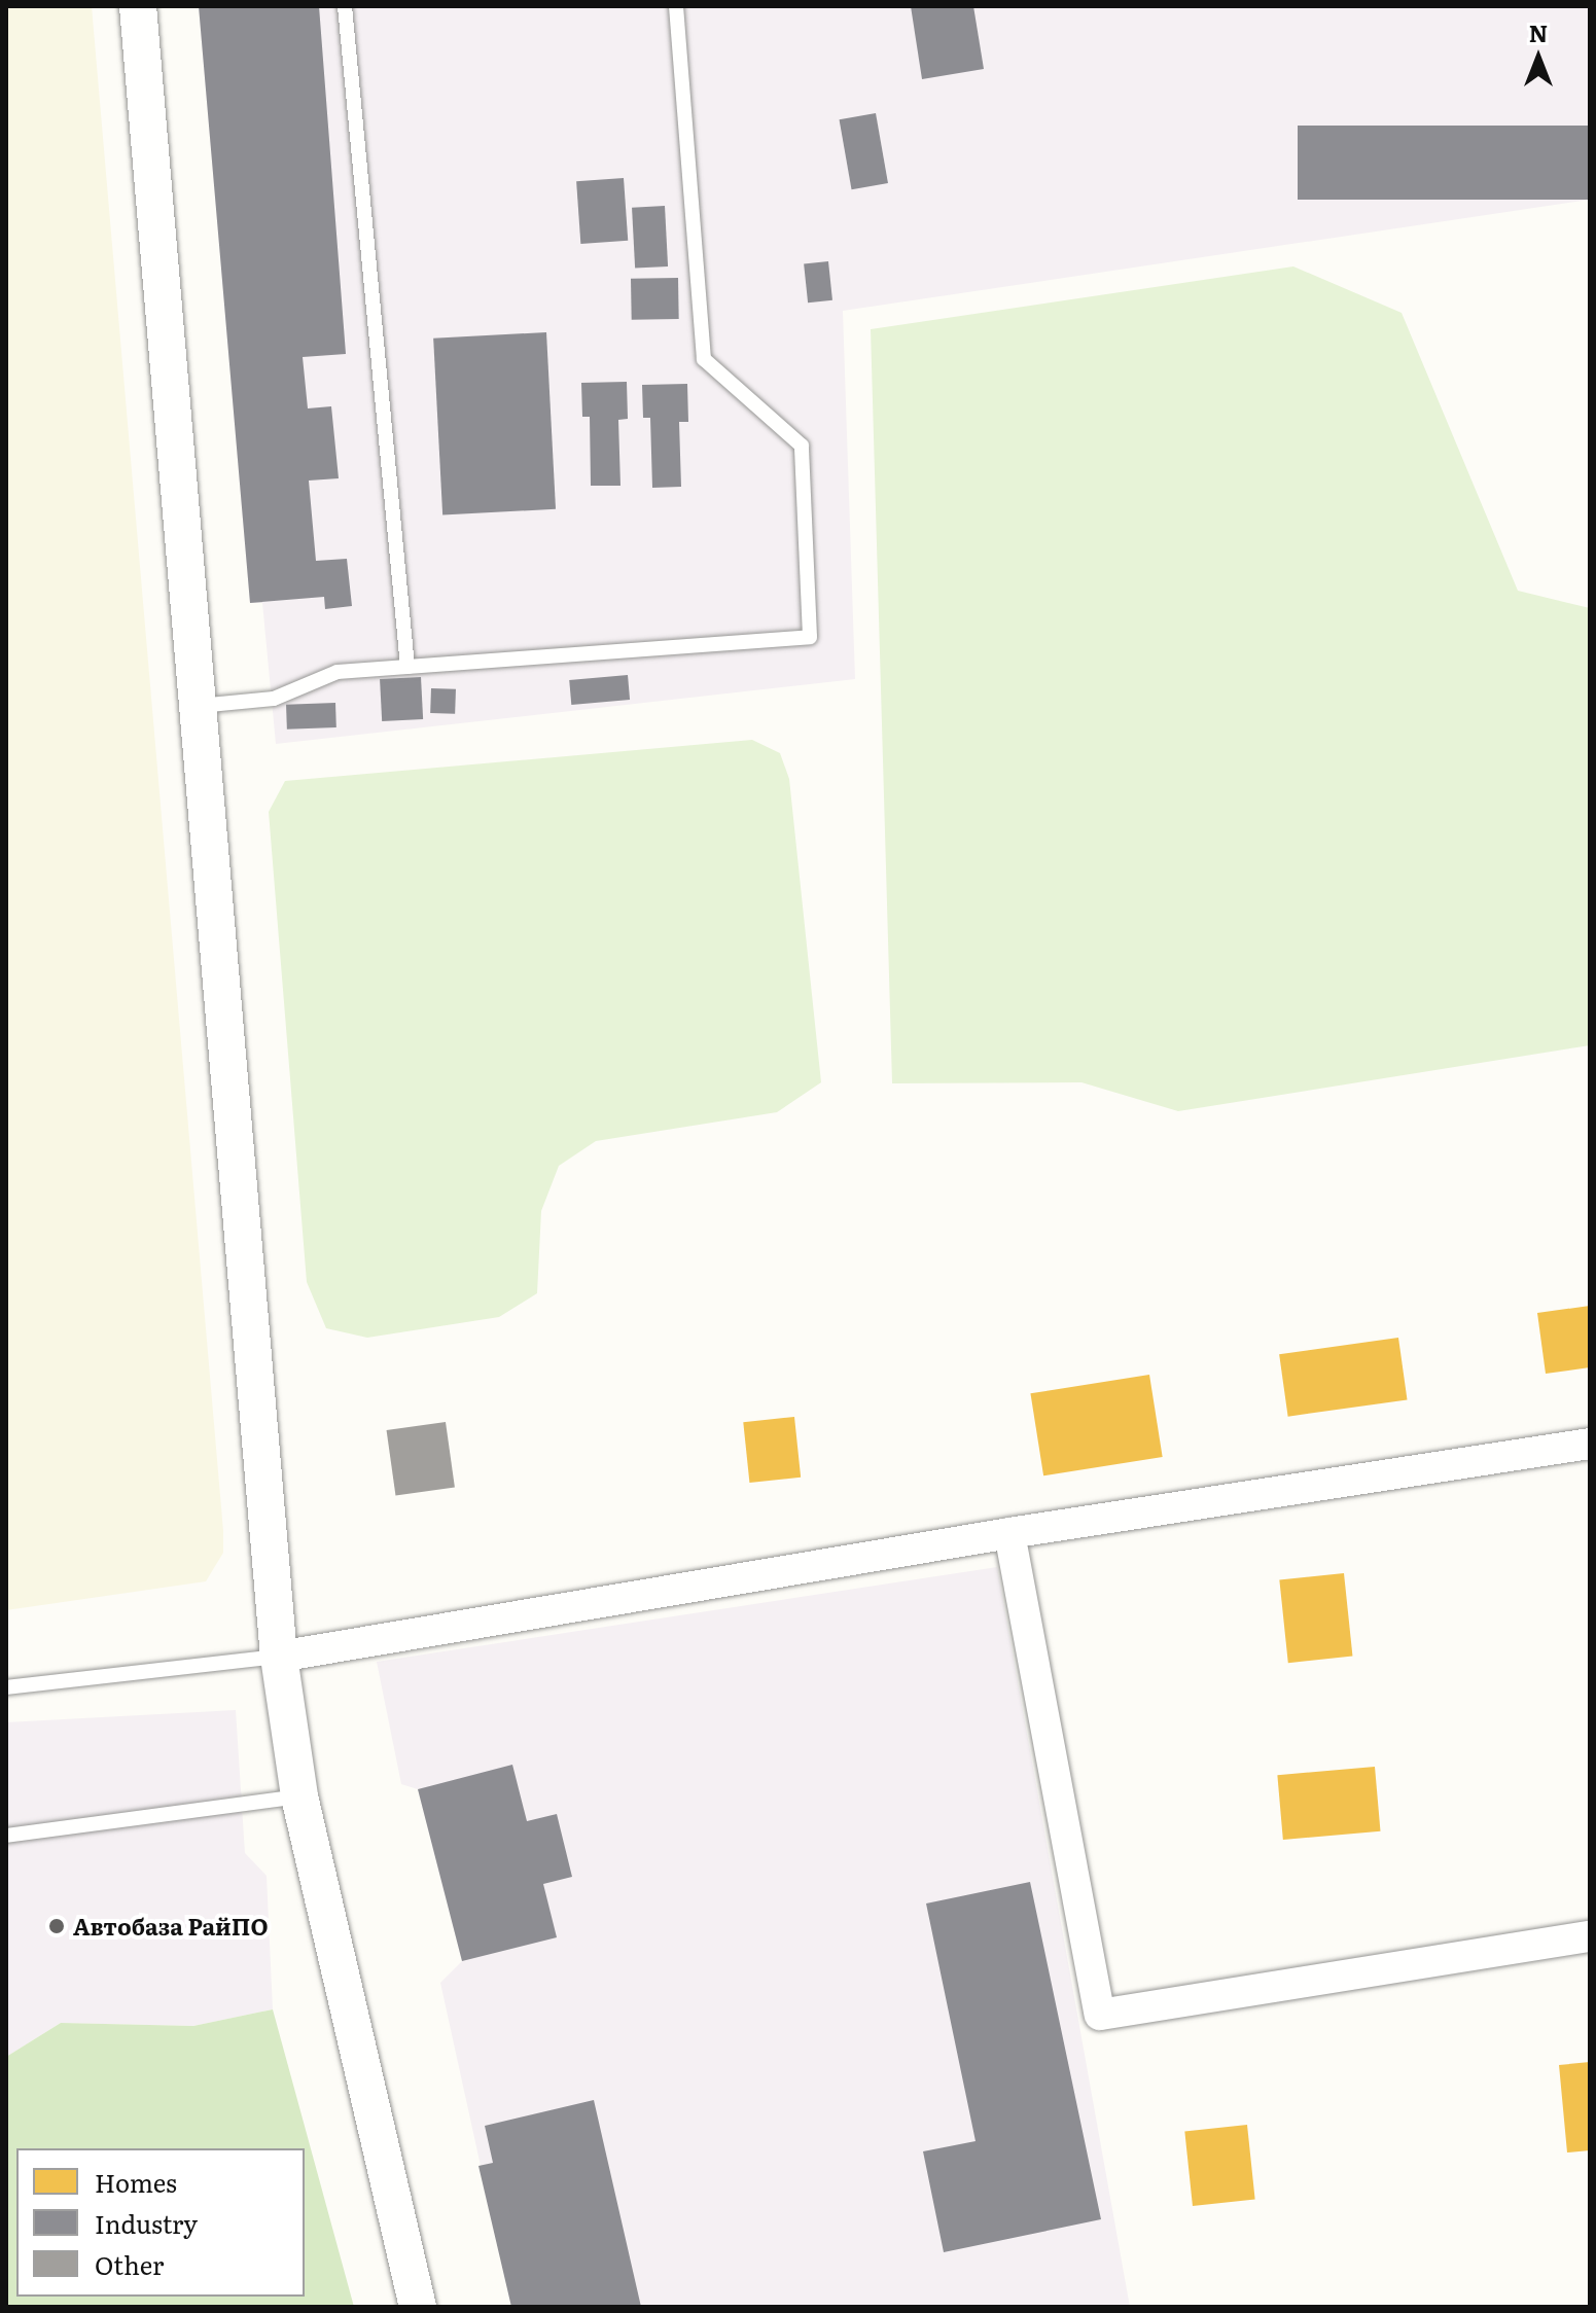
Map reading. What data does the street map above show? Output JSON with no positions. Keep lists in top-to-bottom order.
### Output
{
  "places": ["Автобаза РайПО"],
  "legend": ["Homes", "Industry", "Other"],
  "north": "top"
}
